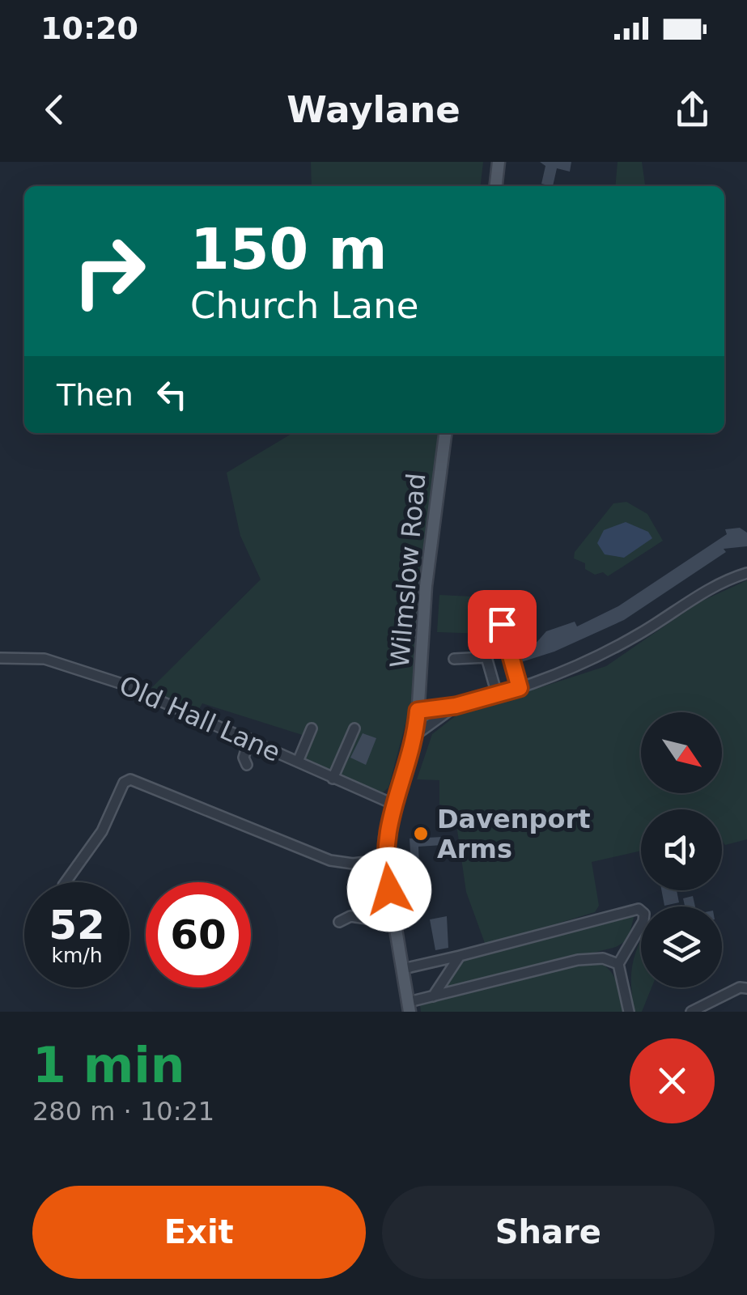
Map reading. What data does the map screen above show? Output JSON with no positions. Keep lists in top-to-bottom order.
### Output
{
  "streets": {
    "main road": ["Wilmslow Road"],
    "street": ["Old Hall Lane"]
  },
  "crossings": [
    ["Wilmslow Road", "Old Hall Lane"]
  ],
  "places": ["Davenport Arms"],
  "north": "bottom right",
  "page": {
    "status": "10:20",
    "header": "Waylane",
    "turn": ["150 m", "Church Lane"],
    "then": "Then",
    "speed": "52 km/h",
    "limit": "60",
    "heading": ["1 min", "280 m · 10:21"],
    "buttons": ["Exit", "Share"]
  }
}
